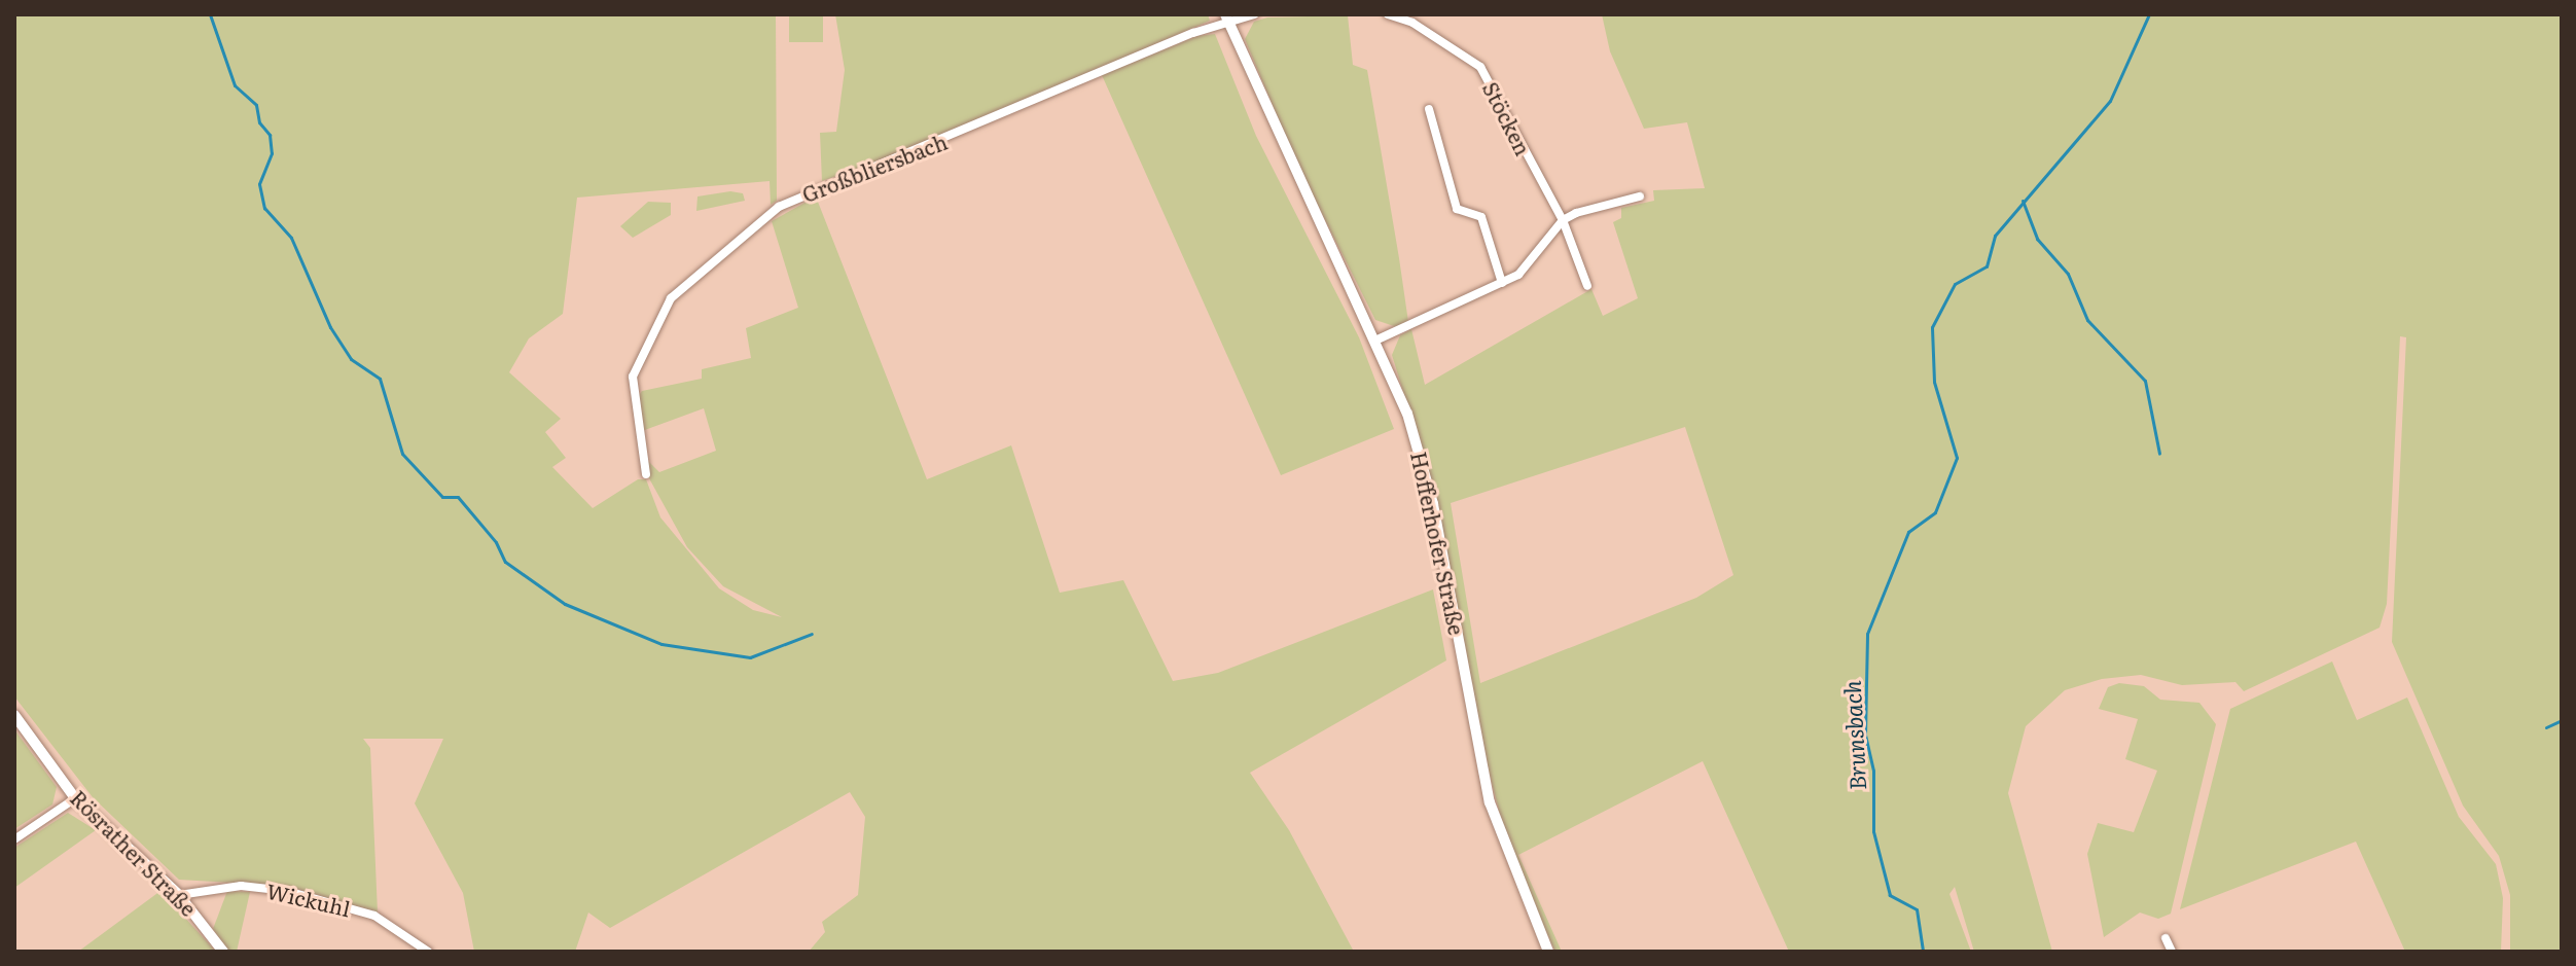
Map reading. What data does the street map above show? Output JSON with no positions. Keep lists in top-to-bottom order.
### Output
{
  "streets": {
    "street": [
      "Stöcken",
      "Großbliersbach",
      "Hofferhofer Straße",
      "Rösrather Straße",
      "Wickuhl"
    ]
  },
  "crossings": [
    ["Großbliersbach", "Hofferhofer Straße"],
    ["Rösrather Straße", "Wickuhl"]
  ],
  "water": ["Brunsbach"]
}
